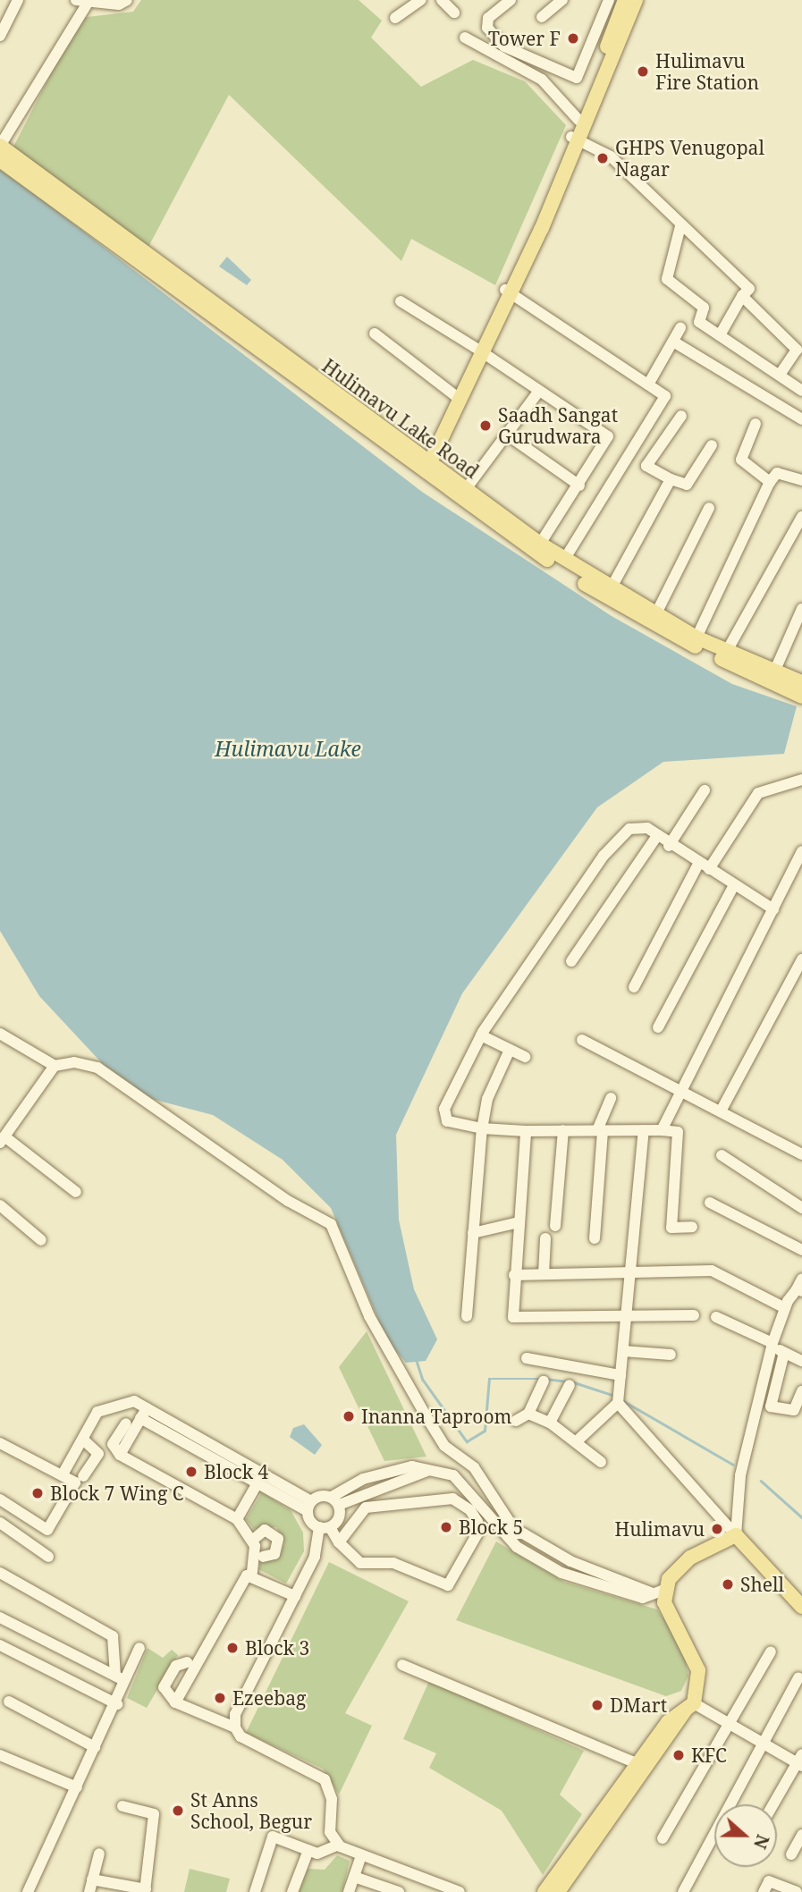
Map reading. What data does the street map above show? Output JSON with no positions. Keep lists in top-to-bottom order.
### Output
{
  "streets": {
    "main road": ["Hulimavu Lake Road"]
  },
  "water": ["Hulimavu Lake"],
  "places": [
    "Tower F",
    "Hulimavu Fire Station",
    "GHPS Venugopal Nagar",
    "Saadh Sangat Gurudwara",
    "Inanna Taproom",
    "Block 4",
    "Block 7 Wing C",
    "Block 5",
    "Hulimavu",
    "Shell",
    "Block 3",
    "Ezeebag",
    "DMart",
    "KFC",
    "St Anns School, Begur"
  ],
  "north": "right"
}
